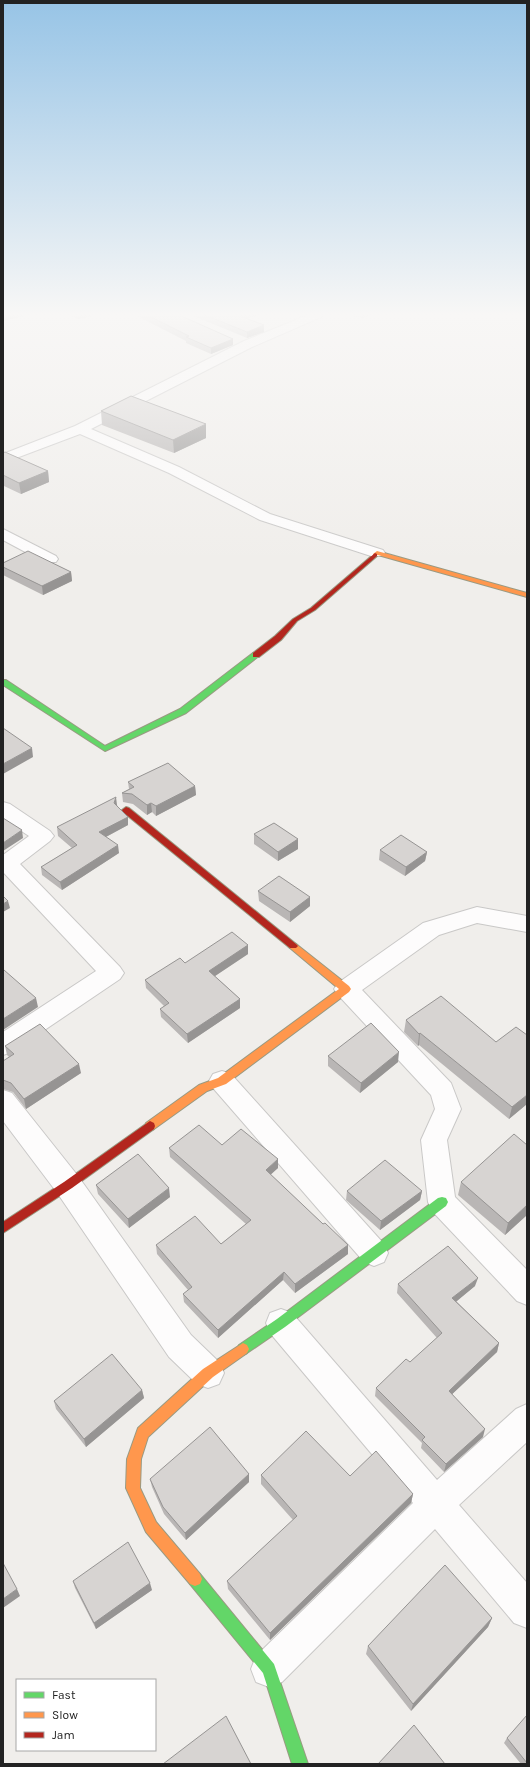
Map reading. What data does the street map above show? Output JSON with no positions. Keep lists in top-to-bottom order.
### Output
{
  "legend": ["Fast", "Slow", "Jam"]
}
